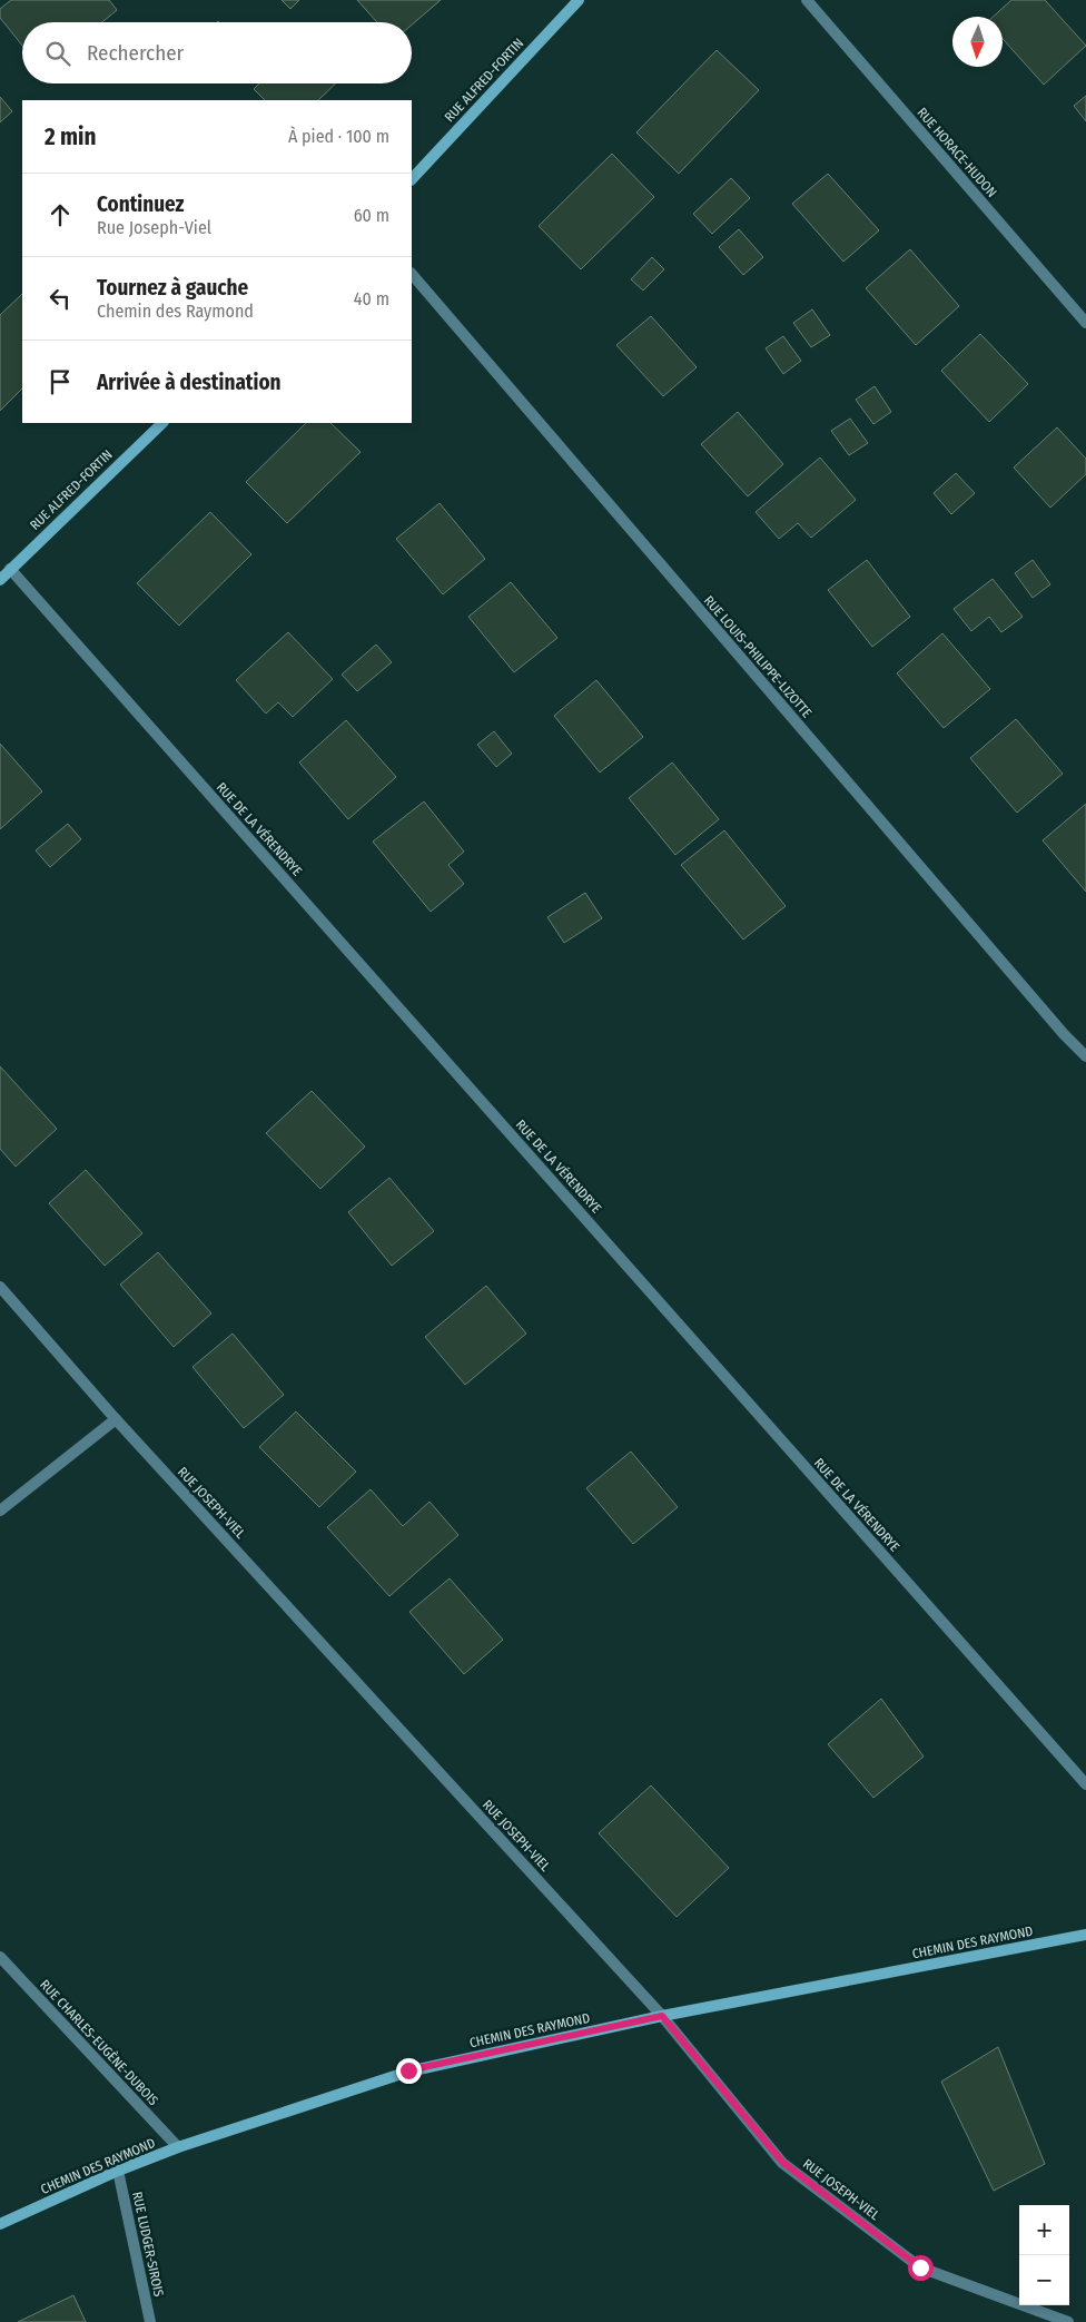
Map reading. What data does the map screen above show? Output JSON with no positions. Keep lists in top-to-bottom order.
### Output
{
  "streets": {
    "street": [
      "RUE ALFRED-FORTIN",
      "RUE HORACE-HUDON",
      "RUE LOUIS-PHILIPPE-LIZOTTE",
      "RUE DE LA VÉRENDRYE",
      "RUE JOSEPH-VIEL",
      "CHEMIN DES RAYMOND",
      "RUE CHARLES-EUGÈNE-DUBOIS",
      "RUE LUDGER-SIROIS"
    ]
  },
  "crossings": [
    ["RUE ALFRED-FORTIN", "RUE DE LA VÉRENDRYE"],
    ["RUE JOSEPH-VIEL", "CHEMIN DES RAYMOND"],
    ["CHEMIN DES RAYMOND", "RUE CHARLES-EUGÈNE-DUBOIS"],
    ["CHEMIN DES RAYMOND", "RUE LUDGER-SIROIS"]
  ],
  "north": "bottom",
  "page": {
    "search": "Rechercher",
    "heading": ["2 min", "À pied · 100 m"],
    "list": [
      ["Continuez", "Rue Joseph-Viel", "60 m"],
      ["Tournez à gauche", "Chemin des Raymond", "40 m"],
      "Arrivée à destination"
    ],
    "map_buttons": ["+", "−"]
  }
}
